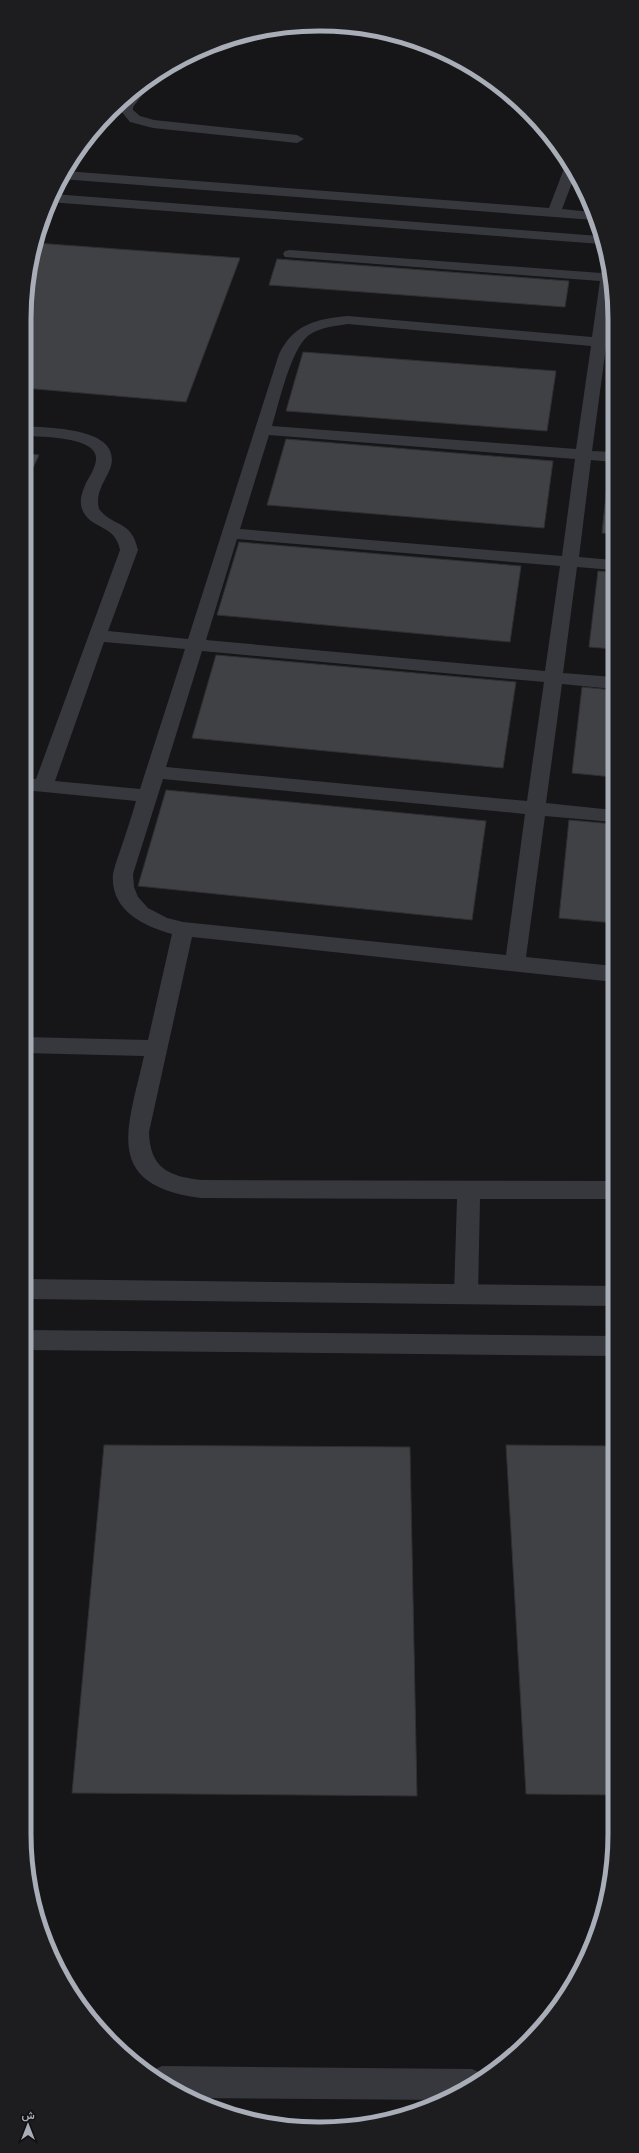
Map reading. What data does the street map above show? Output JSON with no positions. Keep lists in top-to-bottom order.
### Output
{
  "north": "top"
}
